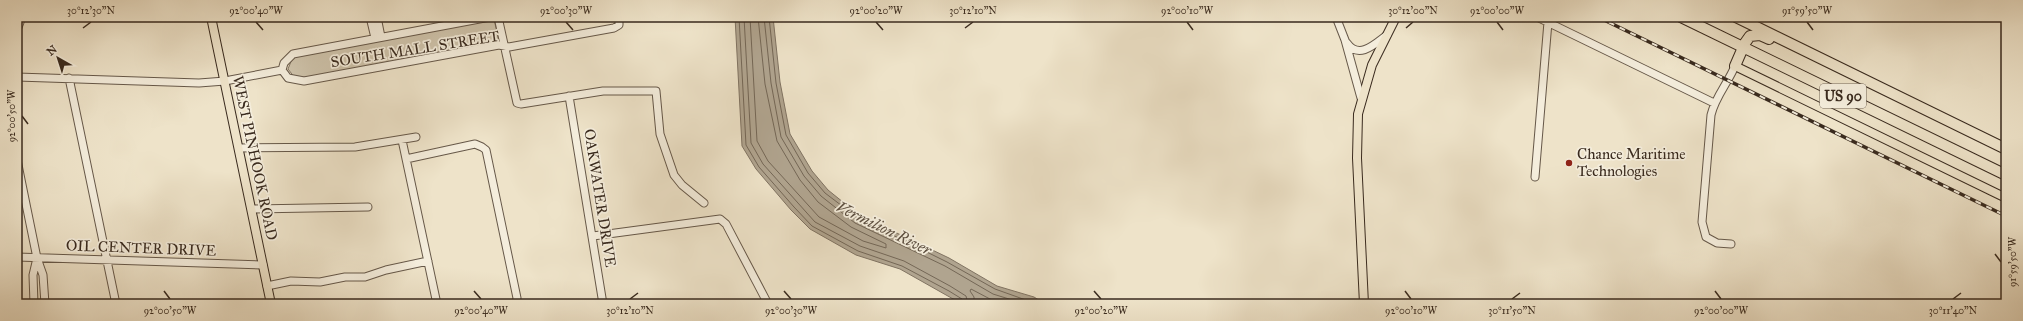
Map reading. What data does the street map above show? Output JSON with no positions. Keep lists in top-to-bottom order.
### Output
{
  "streets": {
    "highway": ["US 90"],
    "main road": ["WEST PINHOOK ROAD"],
    "street": ["SOUTH MALL STREET", "OAKWATER DRIVE", "OIL CENTER DRIVE"]
  },
  "crossings": [
    ["WEST PINHOOK ROAD", "OIL CENTER DRIVE"]
  ],
  "water": ["Vermilion River"],
  "places": ["Chance Maritime Technologies"],
  "north": "top left",
  "coordinates": [
    "30°12'30\"N",
    "92°00'40\"W",
    "92°00'30\"W",
    "92°00'20\"W",
    "30°12'10\"N",
    "92°00'10\"W",
    "30°12'00\"N",
    "92°00'00\"W",
    "91°59'50\"W",
    "92°00'50\"W",
    "30°11'50\"N",
    "30°11'40\"N"
  ]
}
